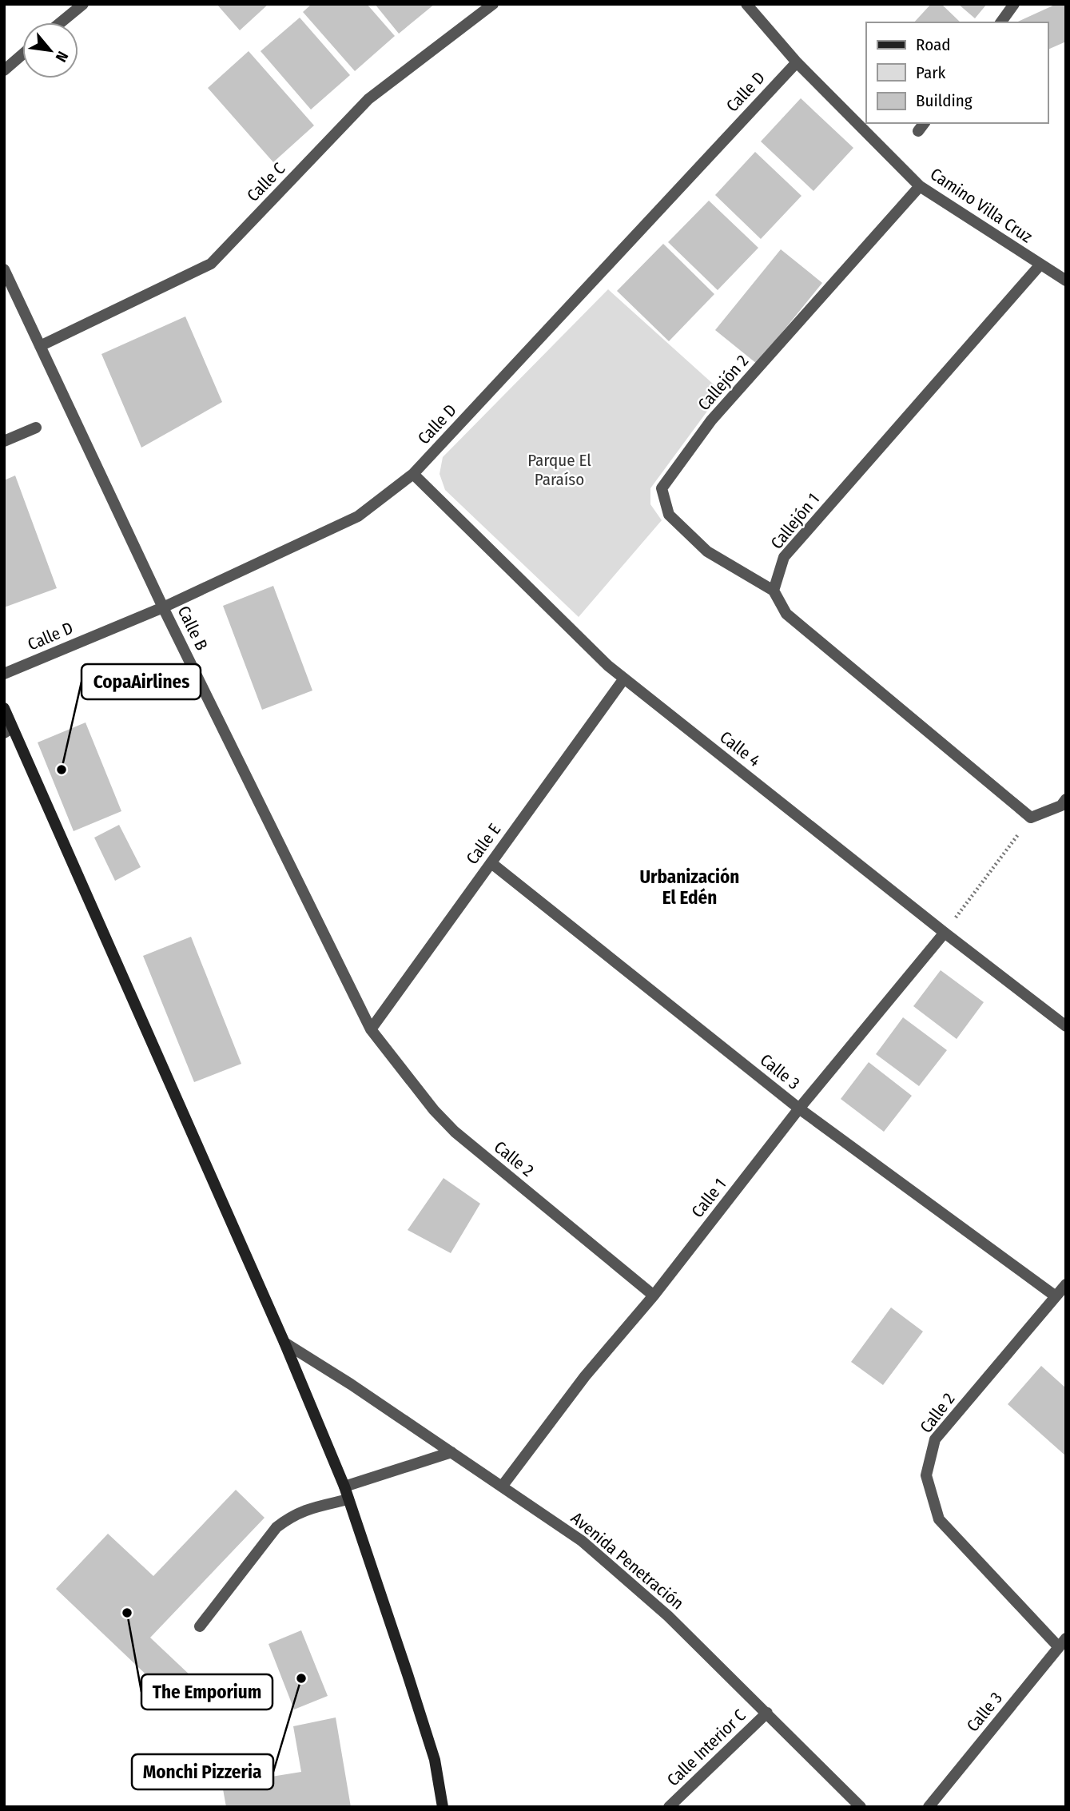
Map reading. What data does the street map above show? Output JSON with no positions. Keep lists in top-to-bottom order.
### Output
{
  "streets": {
    "street": [
      "Calle D",
      "Calle C",
      "Camino Villa Cruz",
      "Callejón 2",
      "Callejón 1",
      "Calle B",
      "Calle 4",
      "Calle E",
      "Calle 3",
      "Calle 2",
      "Calle 1",
      "Avenida Penetración",
      "Calle Interior C"
    ]
  },
  "crossings": [
    ["Calle D", "Camino Villa Cruz"],
    ["Calle D", "Calle B"],
    ["Calle D", "Calle 4"],
    ["Calle C", "Calle B"],
    ["Camino Villa Cruz", "Callejón 2"],
    ["Camino Villa Cruz", "Callejón 1"],
    ["Callejón 2", "Callejón 1"],
    ["Calle B", "Calle E"],
    ["Calle B", "Calle 2"],
    ["Calle 4", "Calle E"],
    ["Calle 4", "Calle 1"],
    ["Calle E", "Calle 3"],
    ["Calle E", "Calle 2"],
    ["Calle 3", "Calle 2"],
    ["Calle 3", "Calle 1"],
    ["Calle 2", "Calle 1"],
    ["Calle 1", "Avenida Penetración"],
    ["Avenida Penetración", "Calle Interior C"]
  ],
  "districts": ["Urbanización El Edén"],
  "parks": ["Parque El Paraíso"],
  "places": ["CopaAirlines", "The Emporium", "Monchi Pizzeria"],
  "legend": ["Road", "Park", "Building"],
  "north": "bottom right"
}
